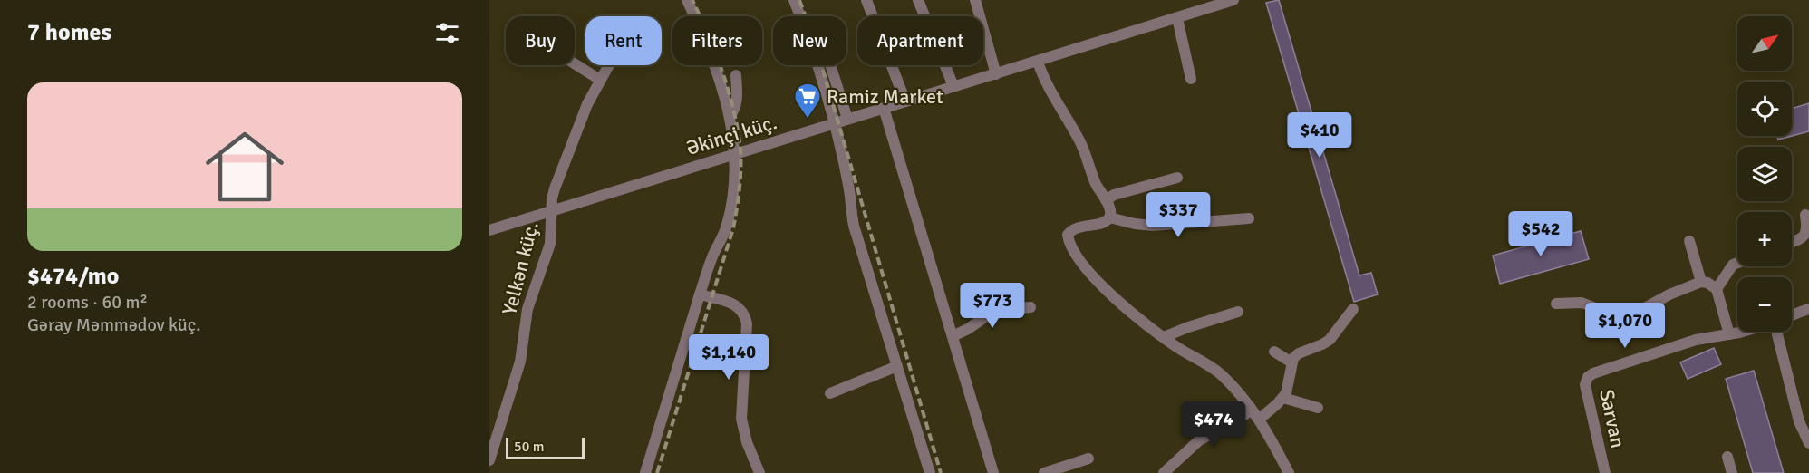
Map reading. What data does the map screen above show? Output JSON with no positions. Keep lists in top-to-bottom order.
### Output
{
  "streets": {
    "street": ["Əkinçi küç.", "Yelkən küç.", "Sarvan"]
  },
  "crossings": [
    ["Əkinçi küç.", "Yelkən küç."]
  ],
  "places": {
    "supermarket": ["Ramiz Market"]
  },
  "scale_bar": "50 m",
  "north": "top right",
  "page": {
    "heading": "7 homes",
    "map_buttons": ["+", "−"],
    "chip": [
      "Buy",
      "Rent",
      "Filters",
      "New",
      "Apartment"
    ],
    "list": [
      {
        "name": "$474/mo",
        "note": "2 rooms · 60 m² · Gəray Məmmədov küç."
      }
    ],
    "price": [
      "$410",
      "$337",
      "$542",
      "$773",
      "$1,070",
      "$1,140",
      "$474"
    ],
    "scale": "50 m"
  }
}
